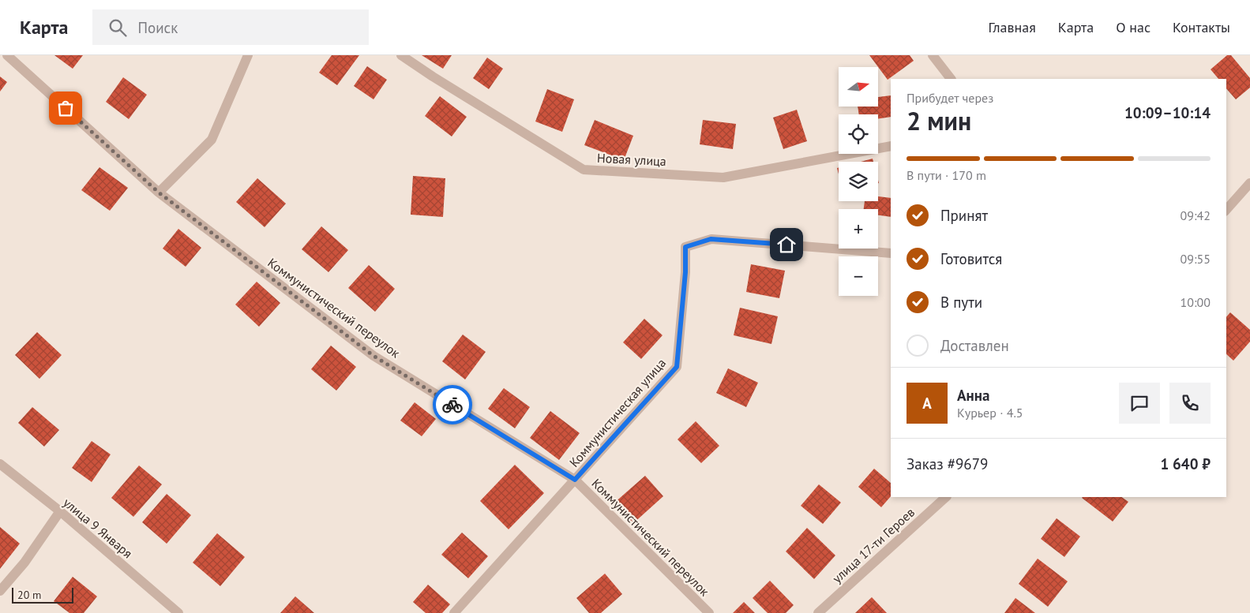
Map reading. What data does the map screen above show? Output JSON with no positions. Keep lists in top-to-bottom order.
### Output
{
  "streets": {
    "street": [
      "Новая улица",
      "Коммунистический переулок",
      "Коммунистическая улица",
      "улица 9 Января",
      "улица 17-ти Героев"
    ]
  },
  "crossings": [
    ["Коммунистический переулок", "Коммунистическая улица"]
  ],
  "scale_bar": "20 m",
  "north": "right",
  "page": {
    "header": "Карта",
    "search": "Поиск",
    "nav": [
      "Главная",
      "Карта",
      "О нас",
      "Контакты"
    ],
    "map_buttons": ["+", "−"],
    "heading": ["2 мин", "Прибудет через", "10:09–10:14"],
    "panel": [
      "Анна",
      "Курьер · 4.5",
      "Заказ #9679",
      "1 640 ₽"
    ],
    "bar": "В пути · 170 m",
    "list": [
      ["Принят", "09:42"],
      ["Готовится", "09:55"],
      ["В пути", "10:00"],
      "Доставлен"
    ],
    "round": "А",
    "scale": "20 m"
  }
}
